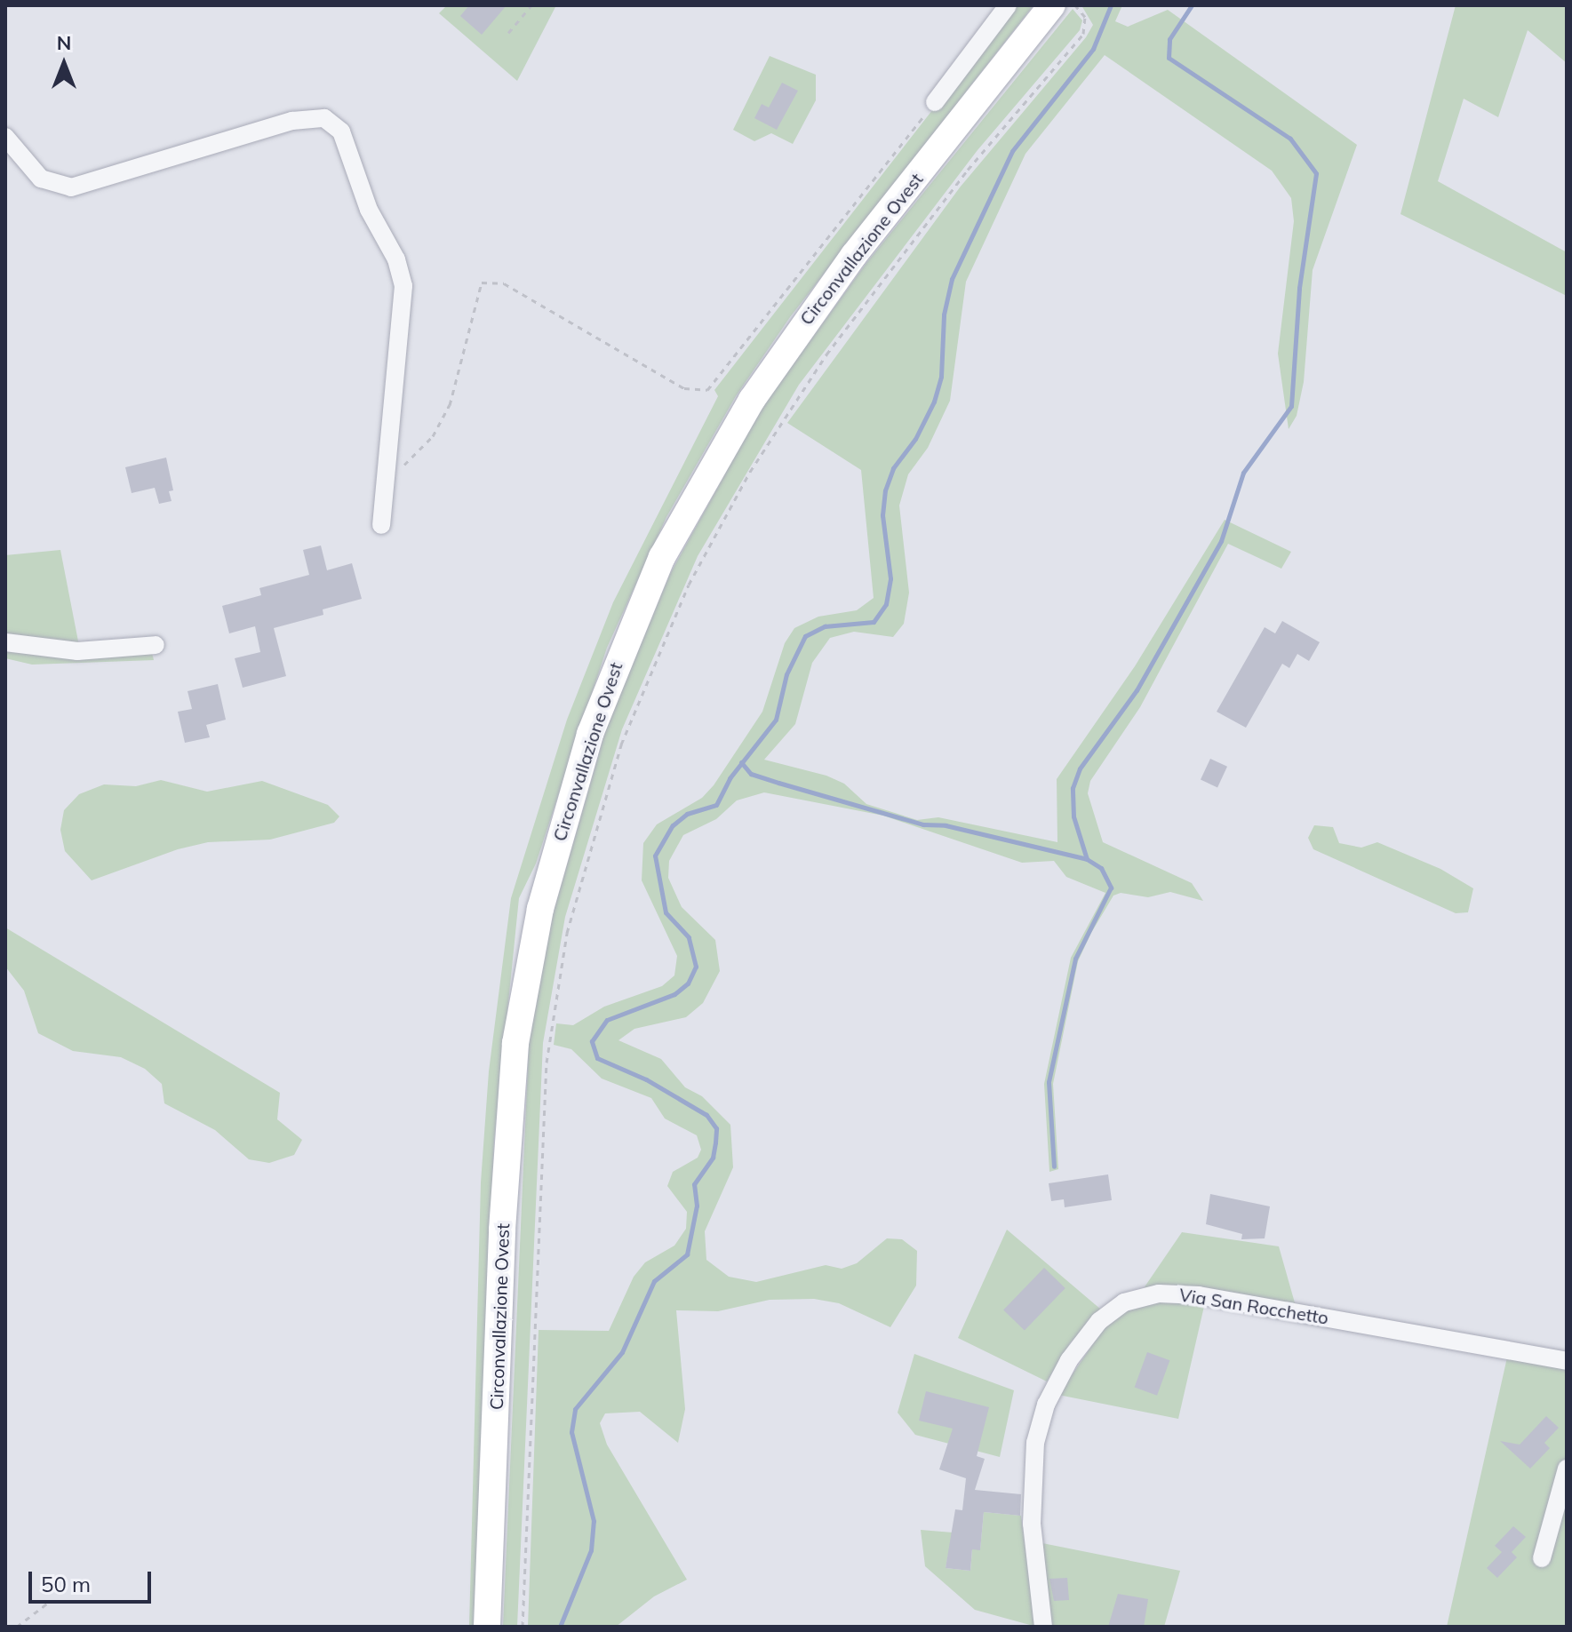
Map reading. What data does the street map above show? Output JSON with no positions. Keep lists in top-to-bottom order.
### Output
{
  "streets": {
    "highway": ["Circonvallazione Ovest"],
    "street": ["Via San Rocchetto"]
  },
  "scale_bar": "50 m",
  "north": "top"
}
